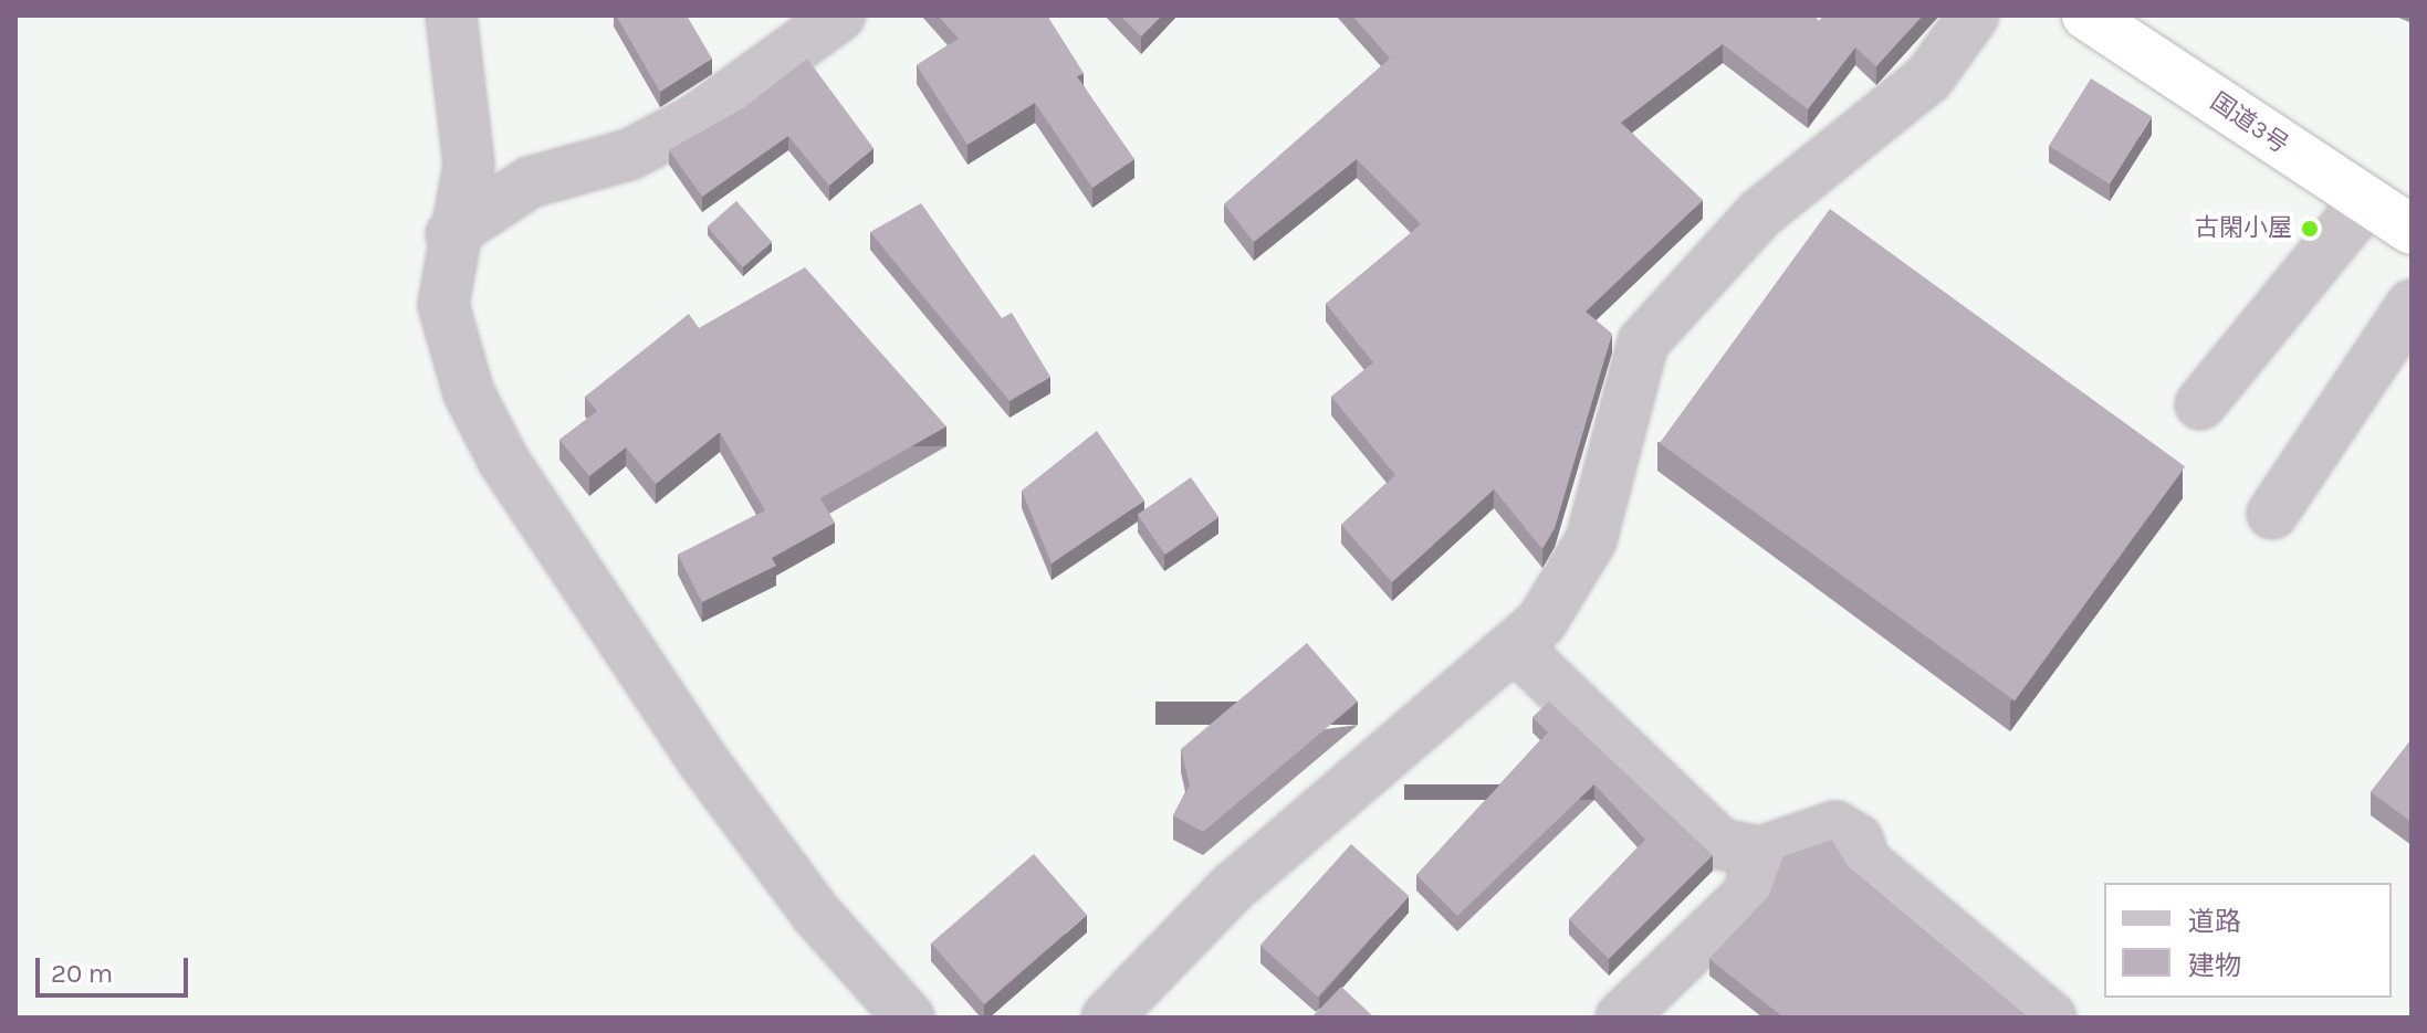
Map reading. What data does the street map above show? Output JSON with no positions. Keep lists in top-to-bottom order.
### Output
{
  "streets": {
    "highway": ["国道3号"]
  },
  "places": ["古閑小屋"],
  "legend": ["道路", "建物"],
  "scale_bar": "20 m"
}
